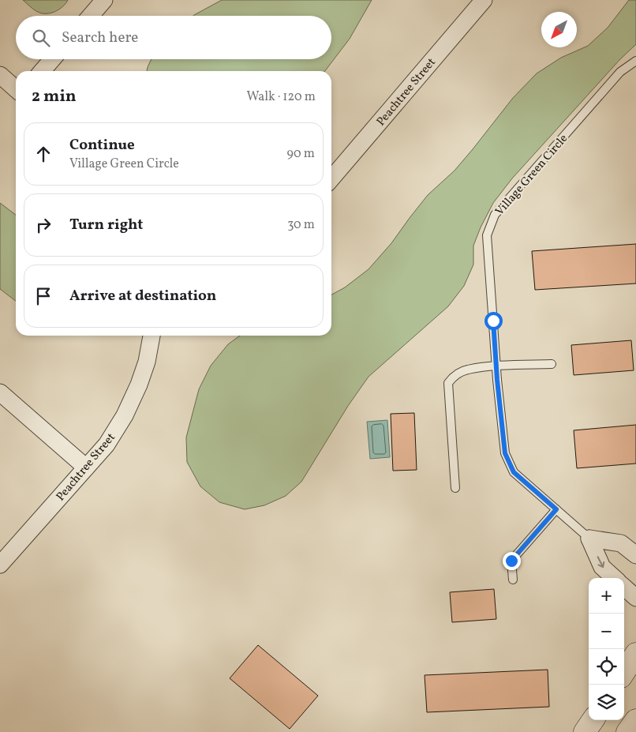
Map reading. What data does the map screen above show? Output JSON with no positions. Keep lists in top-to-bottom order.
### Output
{
  "streets": {
    "street": ["Peachtree Street", "Village Green Circle"]
  },
  "north": "bottom left",
  "page": {
    "search": "Search here",
    "heading": ["2 min", "Walk · 120 m"],
    "list": [
      ["Continue", "Village Green Circle", "90 m"],
      ["Turn right", "30 m"],
      "Arrive at destination"
    ],
    "map_buttons": ["+", "−"]
  }
}
